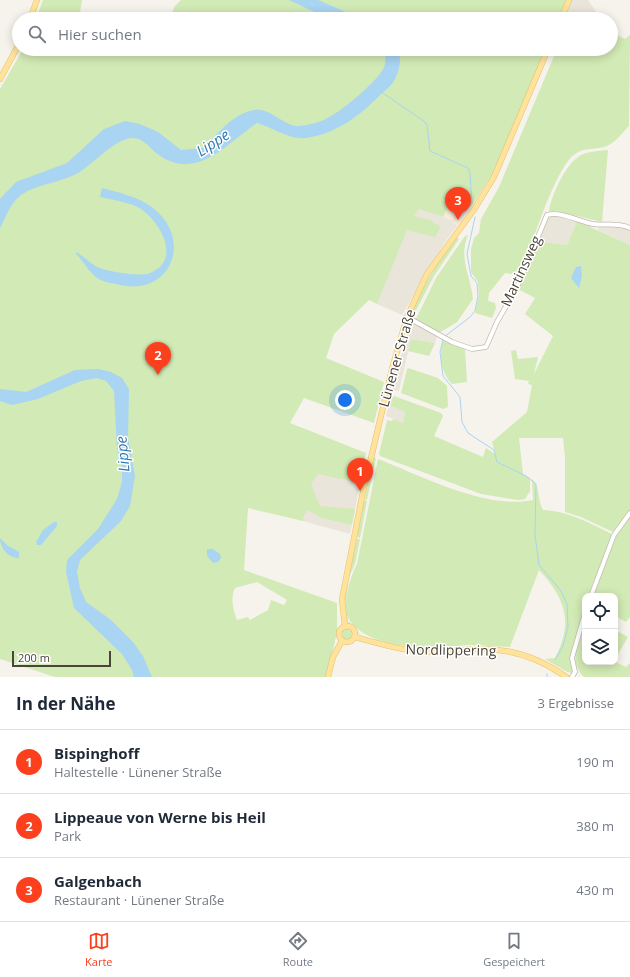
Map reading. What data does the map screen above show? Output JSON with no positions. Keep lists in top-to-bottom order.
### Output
{
  "streets": {
    "main road": ["Lünener Straße", "Nordlippering"],
    "street": ["Martinsweg"]
  },
  "crossings": [
    ["Martinsweg", "Lünener Straße"],
    ["Lünener Straße", "Nordlippering"]
  ],
  "water": ["Lippe"],
  "scale_bar": "200 m",
  "page": {
    "search": "Hier suchen",
    "pins": ["3", "2", "1"],
    "scale": "200 m",
    "heading": ["In der Nähe", "3 Ergebnisse"],
    "list": [
      {
        "mark": "1",
        "name": "Bispinghoff",
        "note": "Haltestelle · Lünener Straße",
        "value": "190 m"
      },
      {
        "mark": "2",
        "name": "Lippeaue von Werne bis Heil",
        "note": "Park",
        "value": "380 m"
      },
      {
        "mark": "3",
        "name": "Galgenbach",
        "note": "Restaurant · Lünener Straße",
        "value": "430 m"
      }
    ],
    "nav": ["Karte", "Route", "Gespeichert"]
  }
}
